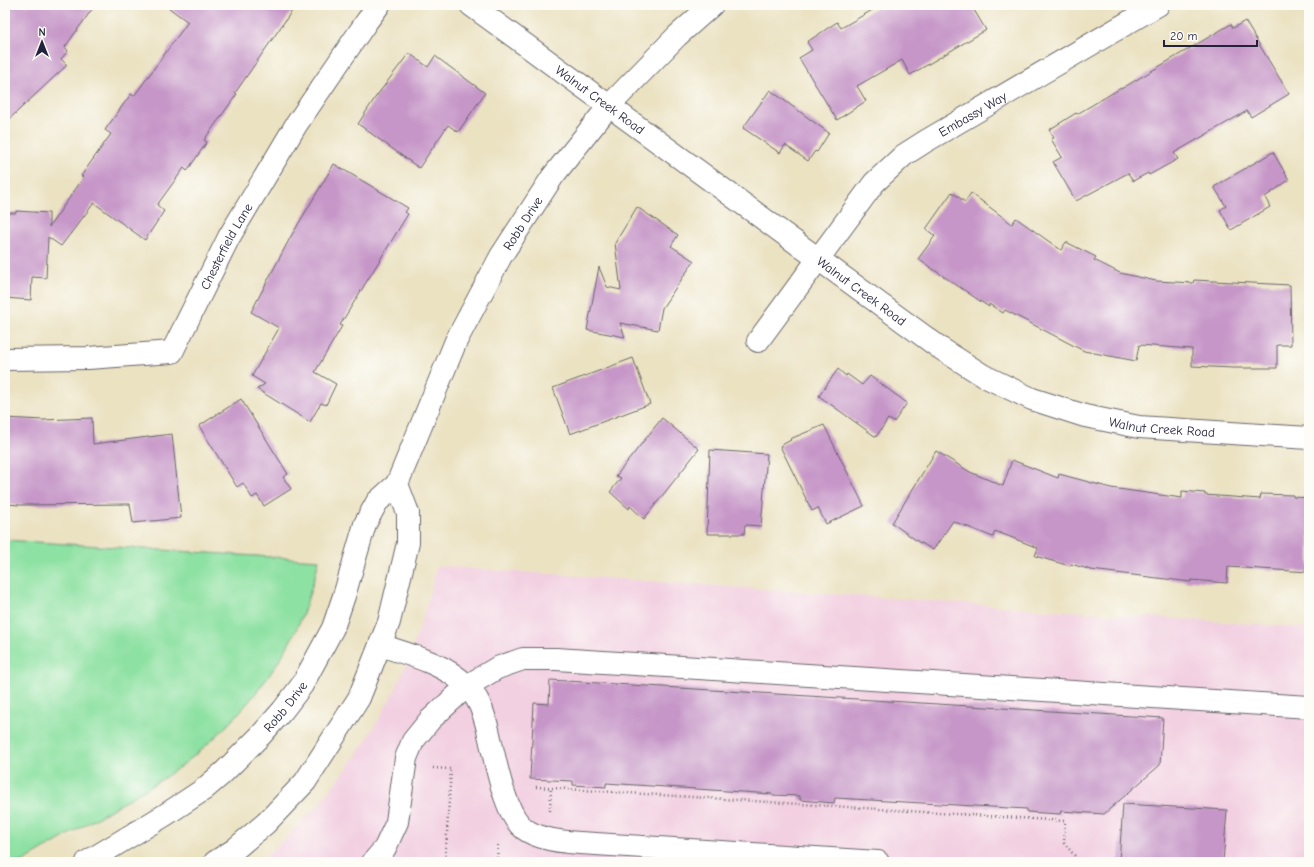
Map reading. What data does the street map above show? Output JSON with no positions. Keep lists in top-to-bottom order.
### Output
{
  "streets": {
    "street": [
      "Walnut Creek Road",
      "Embassy Way",
      "Robb Drive",
      "Chesterfield Lane"
    ]
  },
  "crossings": [
    ["Walnut Creek Road", "Embassy Way"],
    ["Walnut Creek Road", "Robb Drive"]
  ],
  "scale_bar": "20 m",
  "north": "top"
}
